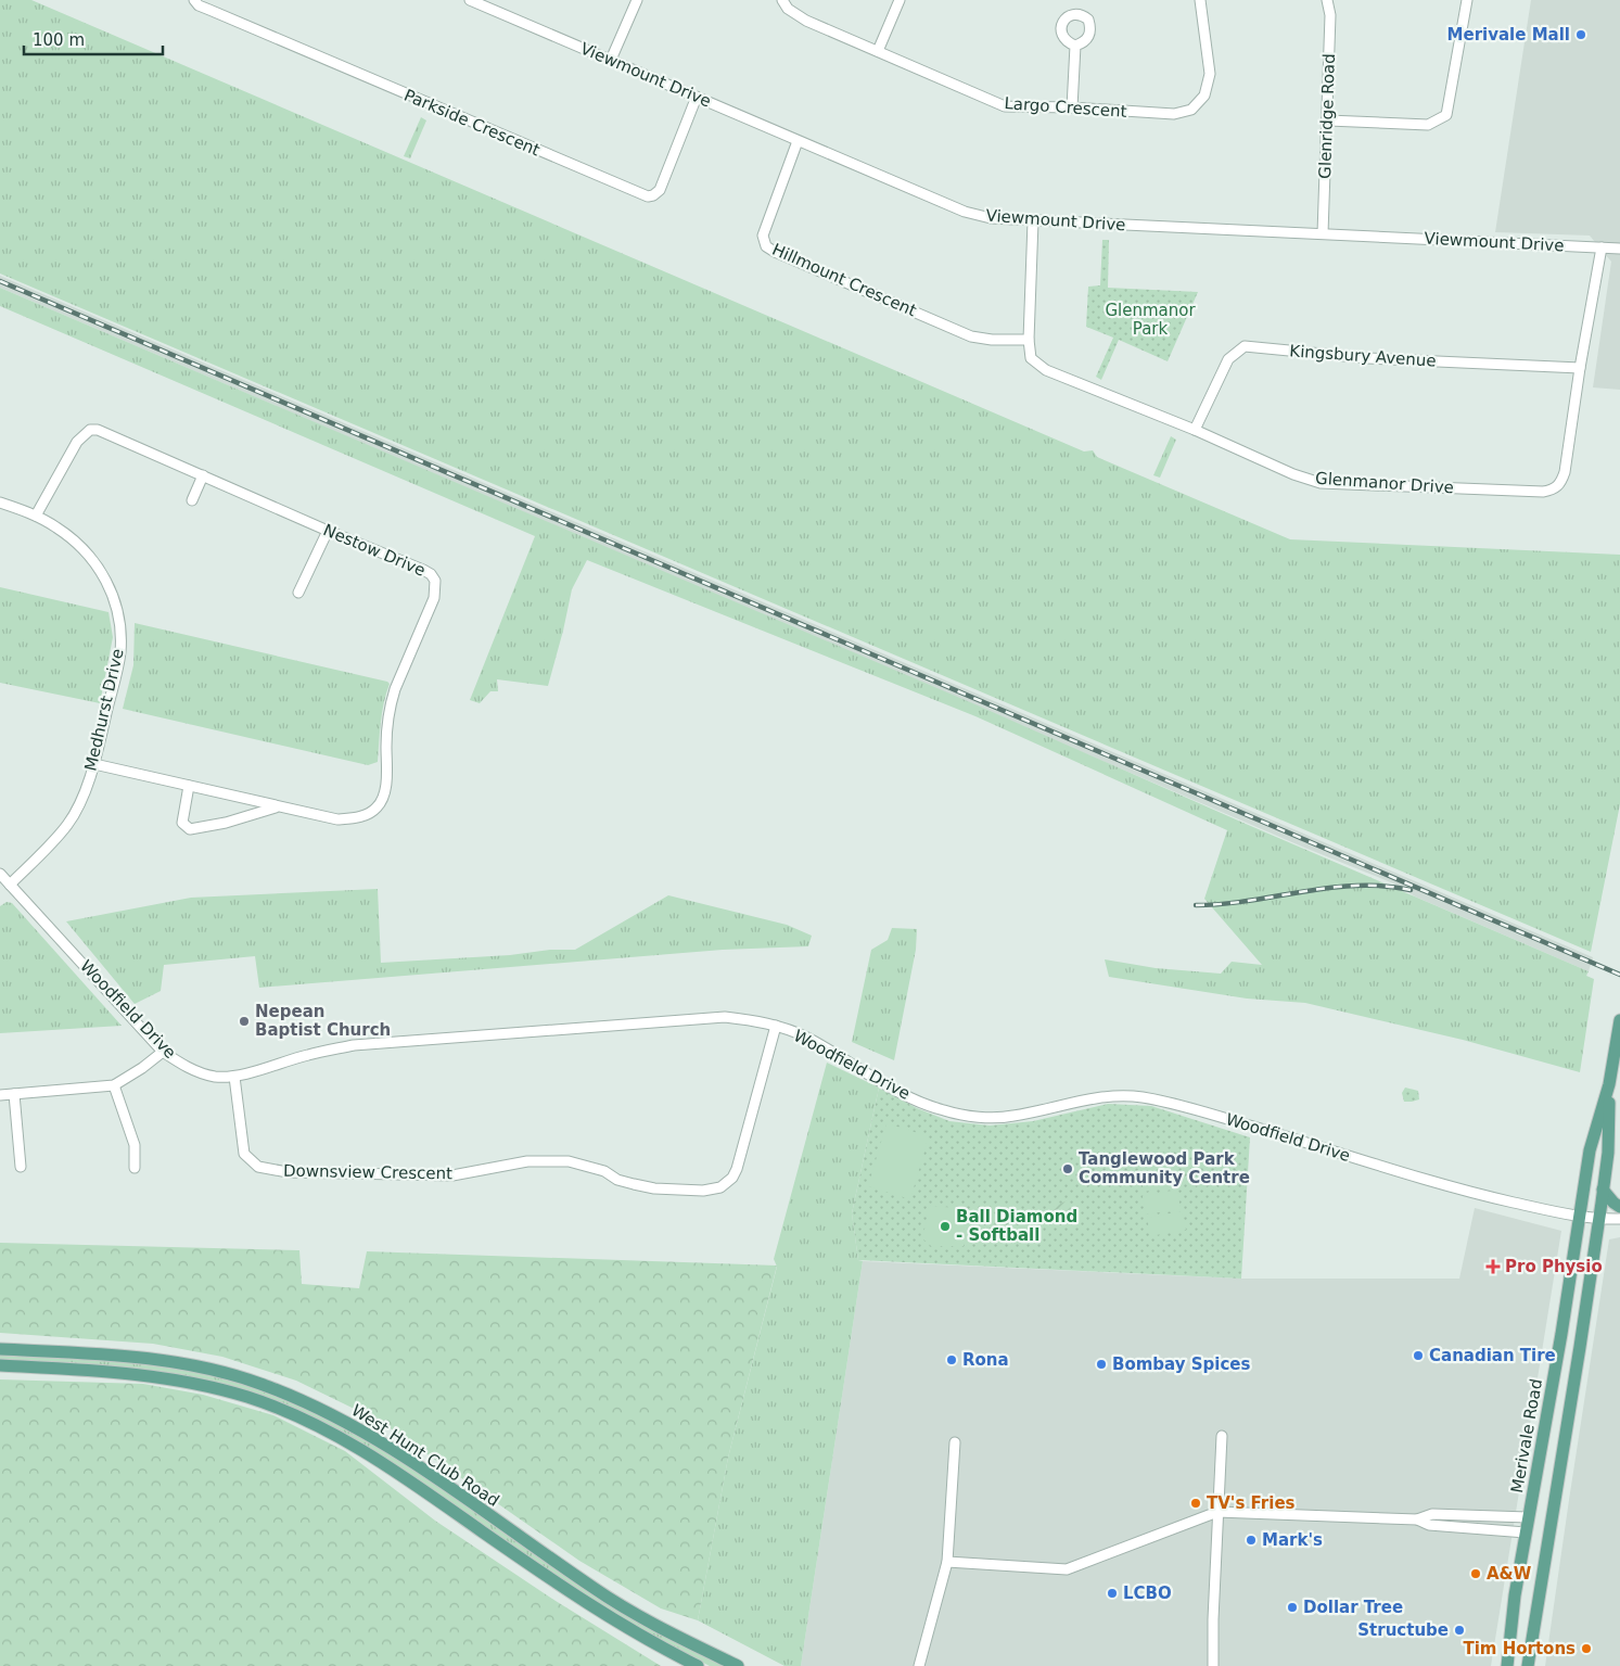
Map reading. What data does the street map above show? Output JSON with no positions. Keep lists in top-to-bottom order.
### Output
{
  "streets": {
    "main road": ["Merivale Road", "West Hunt Club Road"],
    "street": [
      "Viewmount Drive",
      "Largo Crescent",
      "Glenridge Road",
      "Parkside Crescent",
      "Hillmount Crescent",
      "Kingsbury Avenue",
      "Glenmanor Drive",
      "Nestow Drive",
      "Medhurst Drive",
      "Woodfield Drive",
      "Downsview Crescent"
    ]
  },
  "crossings": [
    ["Viewmount Drive", "Glenridge Road"],
    ["Viewmount Drive", "Parkside Crescent"],
    ["Viewmount Drive", "Hillmount Crescent"],
    ["Viewmount Drive", "Glenmanor Drive"],
    ["Hillmount Crescent", "Glenmanor Drive"],
    ["Kingsbury Avenue", "Glenmanor Drive"],
    ["Nestow Drive", "Medhurst Drive"],
    ["Medhurst Drive", "Woodfield Drive"],
    ["Woodfield Drive", "Downsview Crescent"],
    ["Woodfield Drive", "Merivale Road"]
  ],
  "parks": ["Glenmanor Park"],
  "places": {
    "other": [
      "Merivale Mall",
      "Nepean Baptist Church",
      "Tanglewood Park Community Centre",
      "Ball Diamond - Softball",
      "Canadian Tire",
      "Rona",
      "Bombay Spices",
      "TV's Fries",
      "Mark's",
      "A&W",
      "LCBO",
      "Dollar Tree",
      "Structube",
      "Tim Hortons"
    ],
    "health": ["Pro Physio"]
  },
  "scale_bar": "100 m"
}
